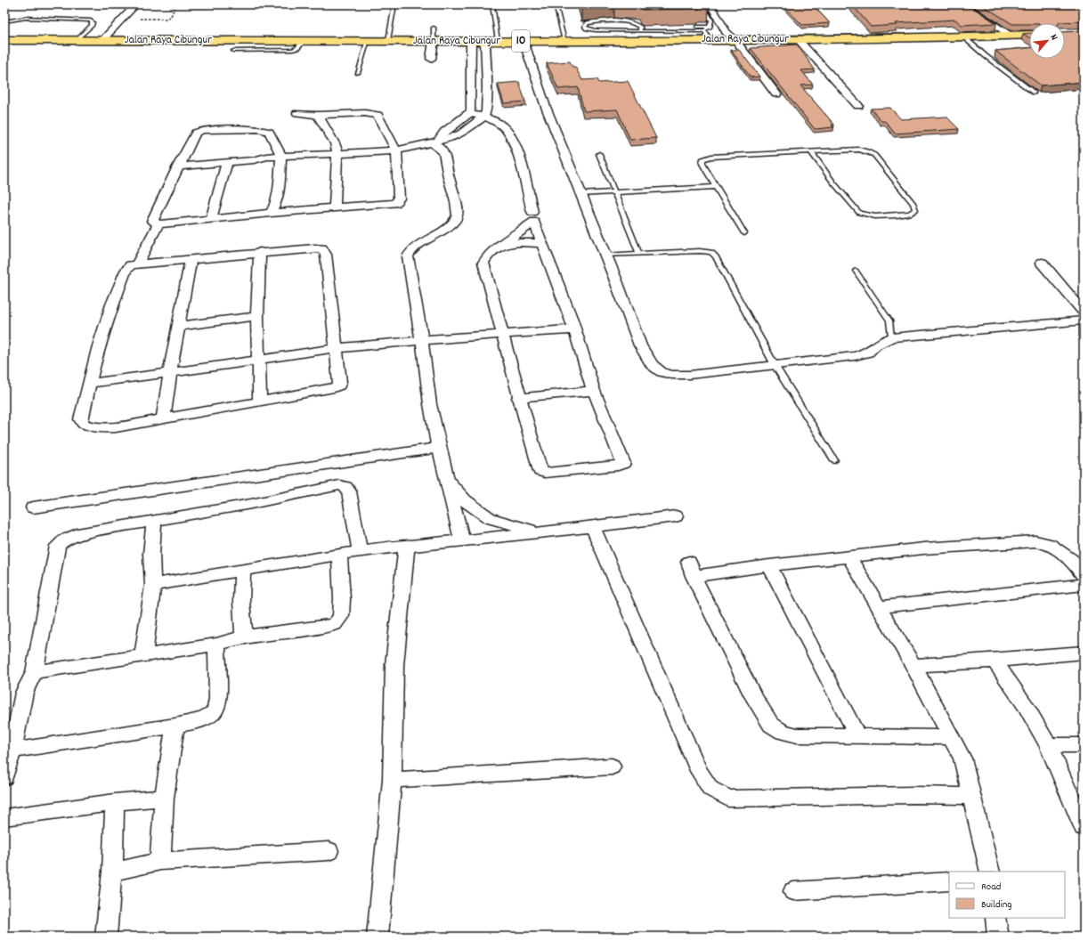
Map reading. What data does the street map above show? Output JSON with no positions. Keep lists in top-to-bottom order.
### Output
{
  "streets": {
    "highway": ["Jalan Raya Cibungur", "10"]
  },
  "legend": ["Road", "Building"],
  "north": "top right"
}
